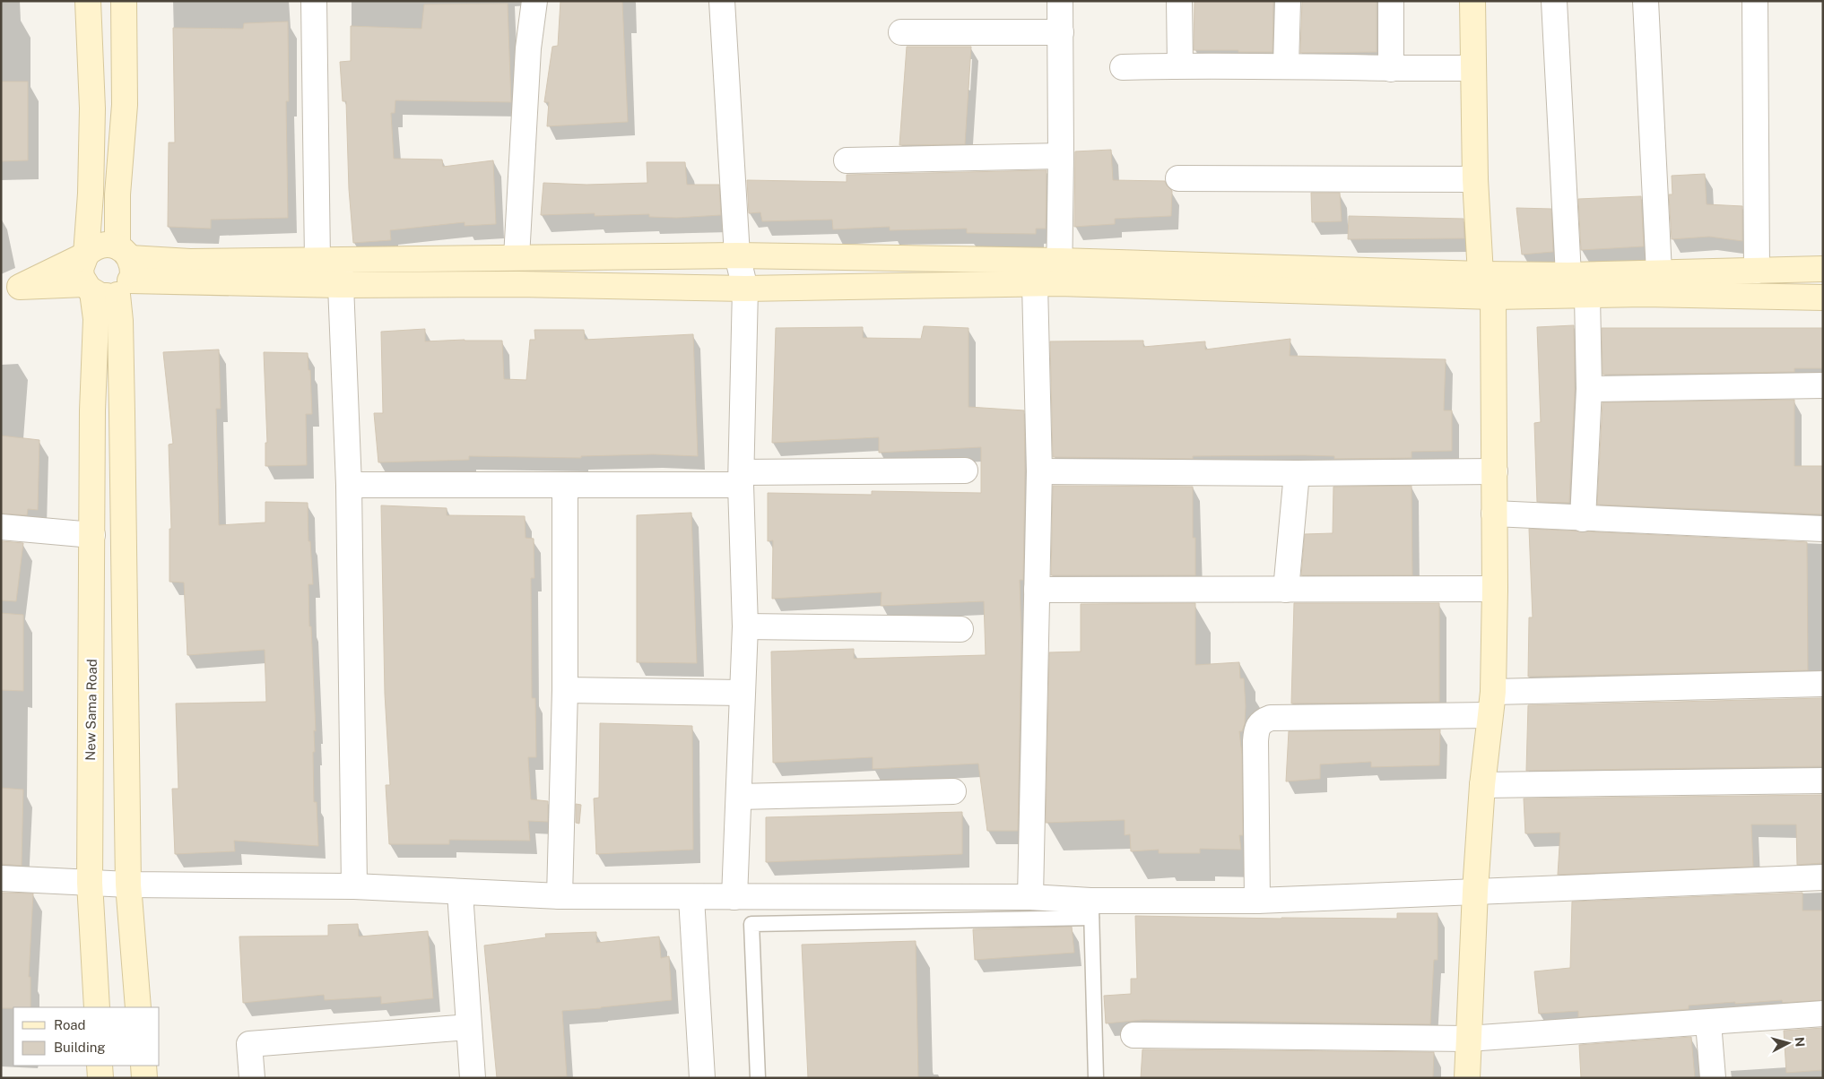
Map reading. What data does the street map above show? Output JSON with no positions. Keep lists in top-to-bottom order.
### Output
{
  "streets": {
    "street": ["New Sama Road"]
  },
  "legend": ["Road", "Building"],
  "north": "right"
}
